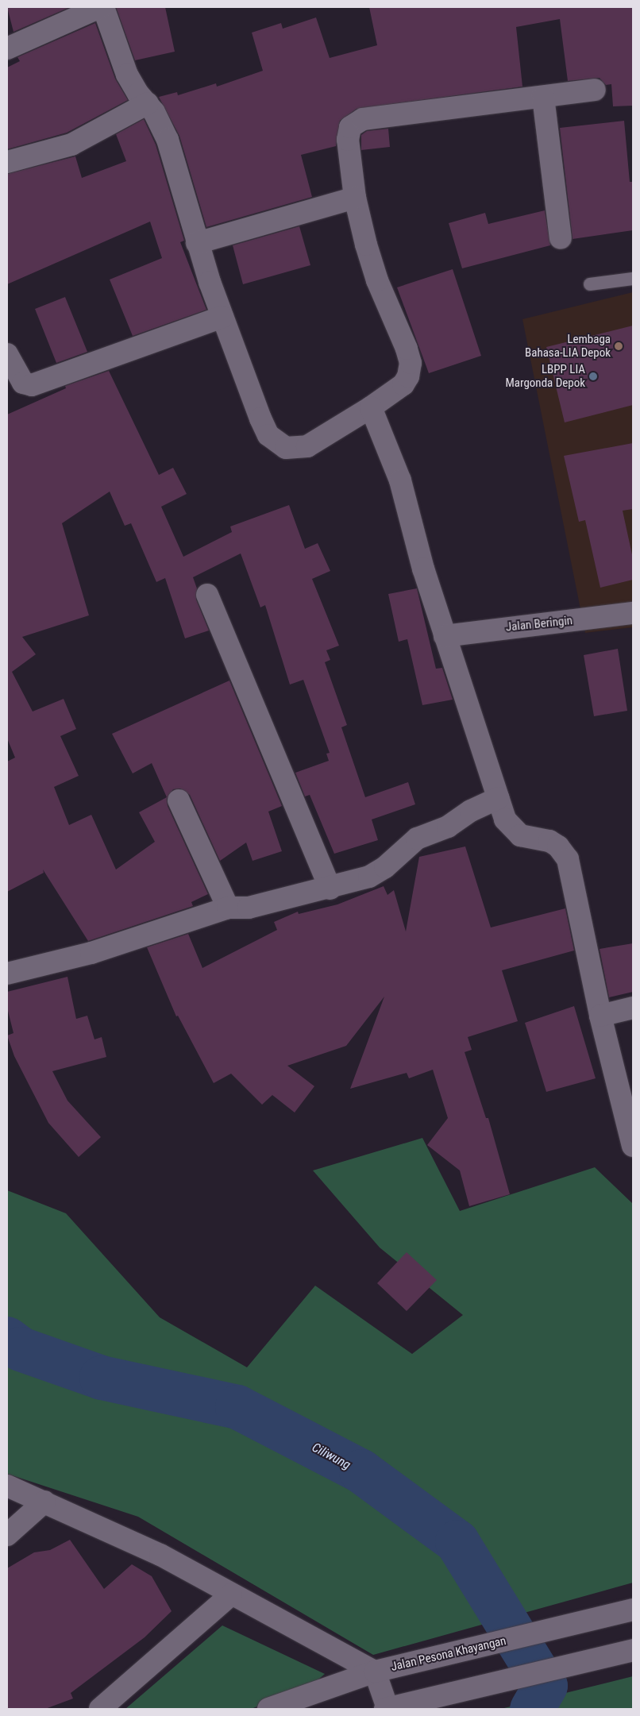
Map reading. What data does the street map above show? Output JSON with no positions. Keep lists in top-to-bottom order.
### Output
{
  "streets": {
    "street": ["Jalan Beringin", "Jalan Pesona Khayangan"]
  },
  "water": ["Ciliwung"],
  "places": ["Lembaga Bahasa-LIA Depok", "LBPP LIA Margonda Depok"]
}
